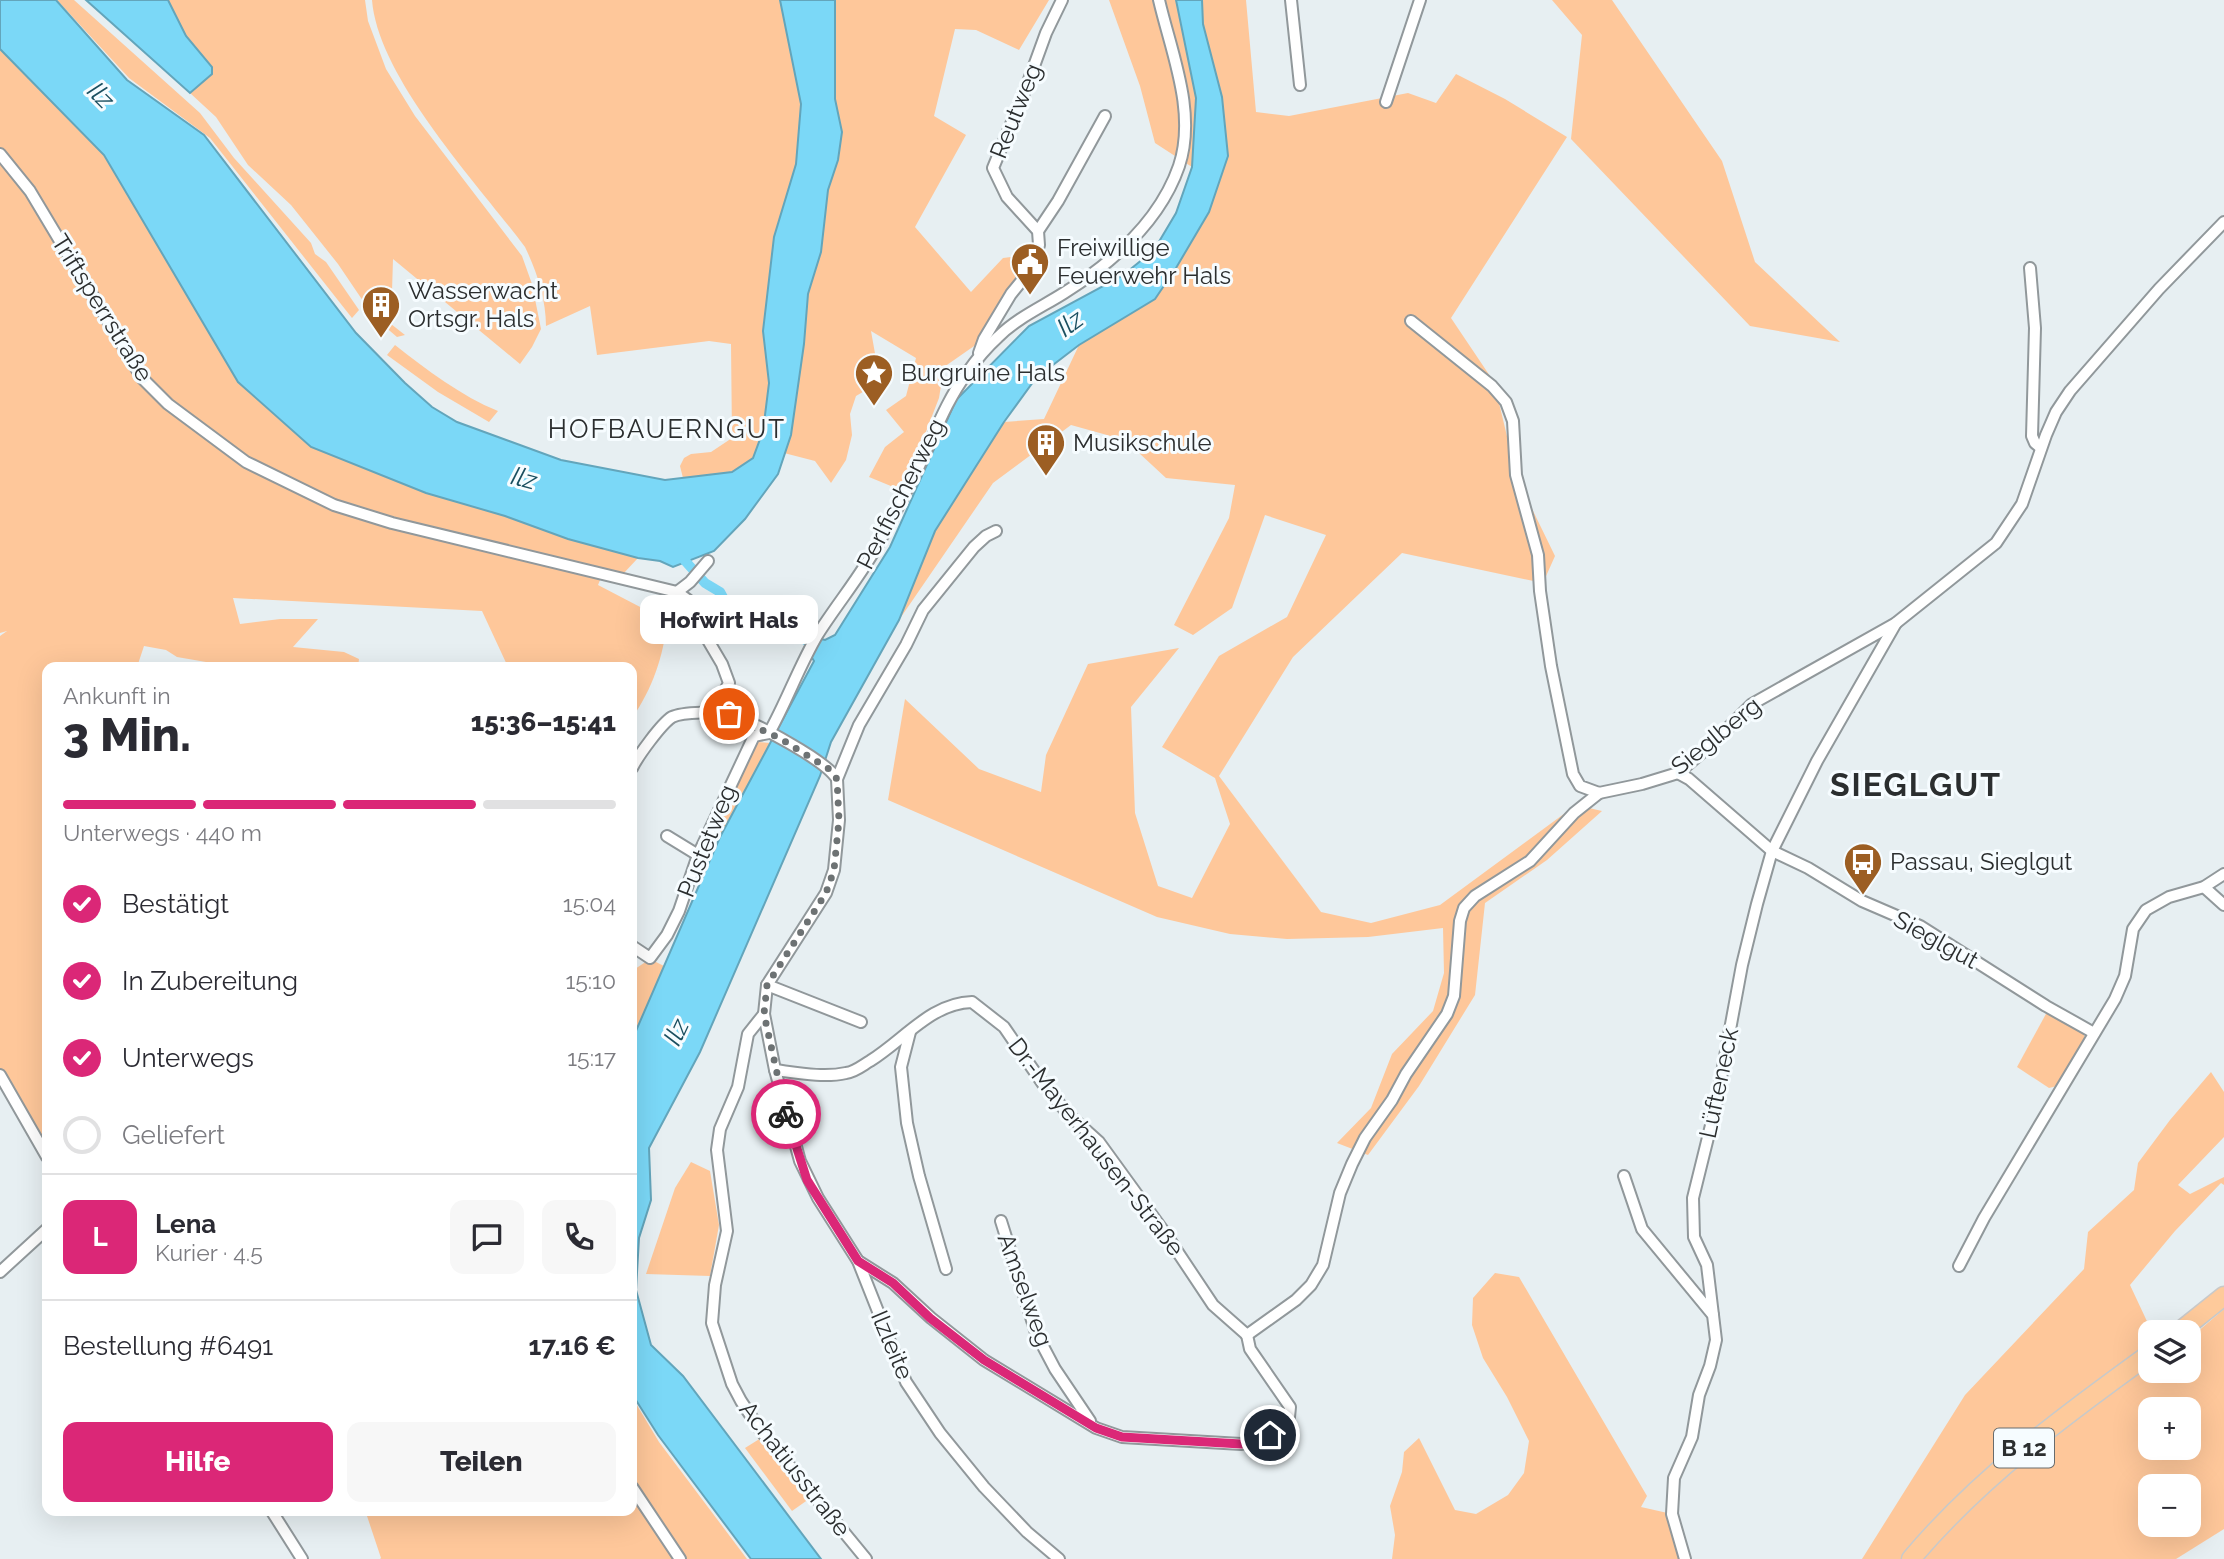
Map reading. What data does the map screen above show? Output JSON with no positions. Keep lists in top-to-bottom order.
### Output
{
  "streets": {
    "main road": ["B 12"],
    "street": [
      "Reutweg",
      "Triftsperrstraße",
      "Perlfischerweg",
      "Sieglberg",
      "Pustetweg",
      "Sieglgut",
      "Lüfteneck",
      "Dr.-Mayerhausen-Straße",
      "Amselweg",
      "Ilzleite",
      "Achatiusstraße"
    ]
  },
  "crossings": [
    ["Perlfischerweg", "Pustetweg"],
    ["Sieglberg", "Sieglgut"],
    ["Sieglberg", "Lüfteneck"],
    ["Sieglgut", "Lüfteneck"],
    ["Dr.-Mayerhausen-Straße", "Ilzleite"],
    ["Ilzleite", "Achatiusstraße"]
  ],
  "districts": ["HOFBAUERNGUT", "SIEGLGUT"],
  "water": ["Ilz"],
  "places": {
    "public building": ["Freiwillige Feuerwehr Hals"],
    "building": ["Wasserwacht Ortsgr. Hals", "Musikschule"],
    "place": ["Burgruine Hals"],
    "other": ["Hofwirt Hals"],
    "bus stop": ["Passau, Sieglgut"]
  },
  "page": {
    "bubble": "Hofwirt Hals",
    "heading": ["3 Min.", "Ankunft in", "15:36–15:41"],
    "panel": [
      "Lena",
      "Kurier · 4.5",
      "Bestellung #6491",
      "17.16 €"
    ],
    "bar": "Unterwegs · 440 m",
    "list": [
      ["Bestätigt", "15:04"],
      ["In Zubereitung", "15:10"],
      ["Unterwegs", "15:17"],
      "Geliefert"
    ],
    "round": "L",
    "map_buttons": ["+", "−"],
    "buttons": ["Hilfe", "Teilen"]
  }
}
